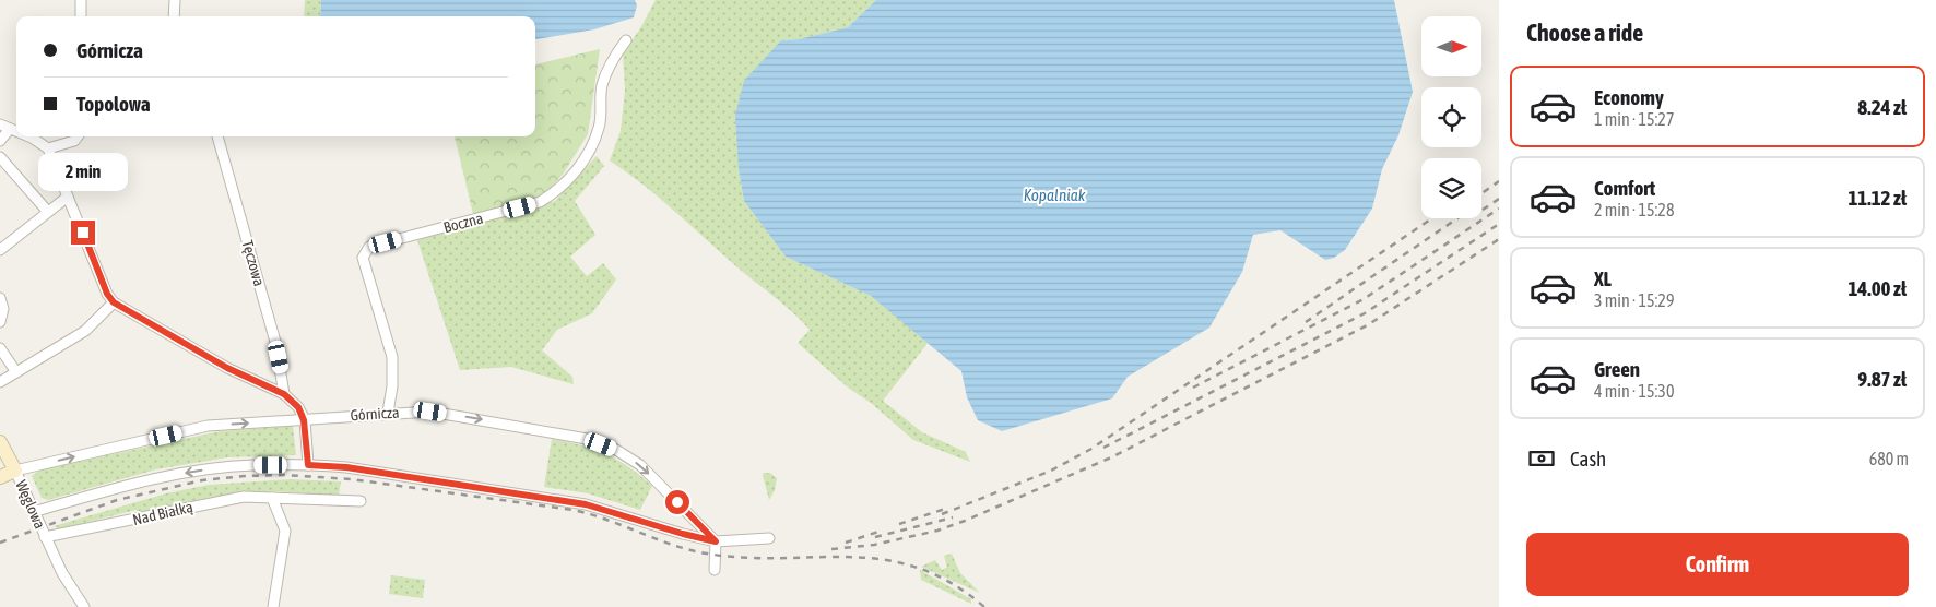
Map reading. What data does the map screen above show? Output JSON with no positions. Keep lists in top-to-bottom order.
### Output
{
  "streets": {
    "street": [
      "Boczna",
      "Tęczowa",
      "Górnicza",
      "Węglowa",
      "Nad Białką"
    ]
  },
  "crossings": [
    ["Boczna", "Górnicza"],
    ["Górnicza", "Węglowa"],
    ["Węglowa", "Nad Białką"]
  ],
  "water": ["Kopalniak"],
  "north": "right",
  "page": {
    "heading": "Choose a ride",
    "banner": ["Górnicza", "Topolowa"],
    "list": [
      {
        "name": "Economy",
        "note": "1 min · 15:27",
        "value": "8.24 zł"
      },
      {
        "name": "Comfort",
        "note": "2 min · 15:28",
        "value": "11.12 zł"
      },
      {
        "name": "XL",
        "note": "3 min · 15:29",
        "value": "14.00 zł"
      },
      {
        "name": "Green",
        "note": "4 min · 15:30",
        "value": "9.87 zł"
      }
    ],
    "bubble": "2 min",
    "pay": ["Cash", "680 m"],
    "buttons": "Confirm"
  }
}
